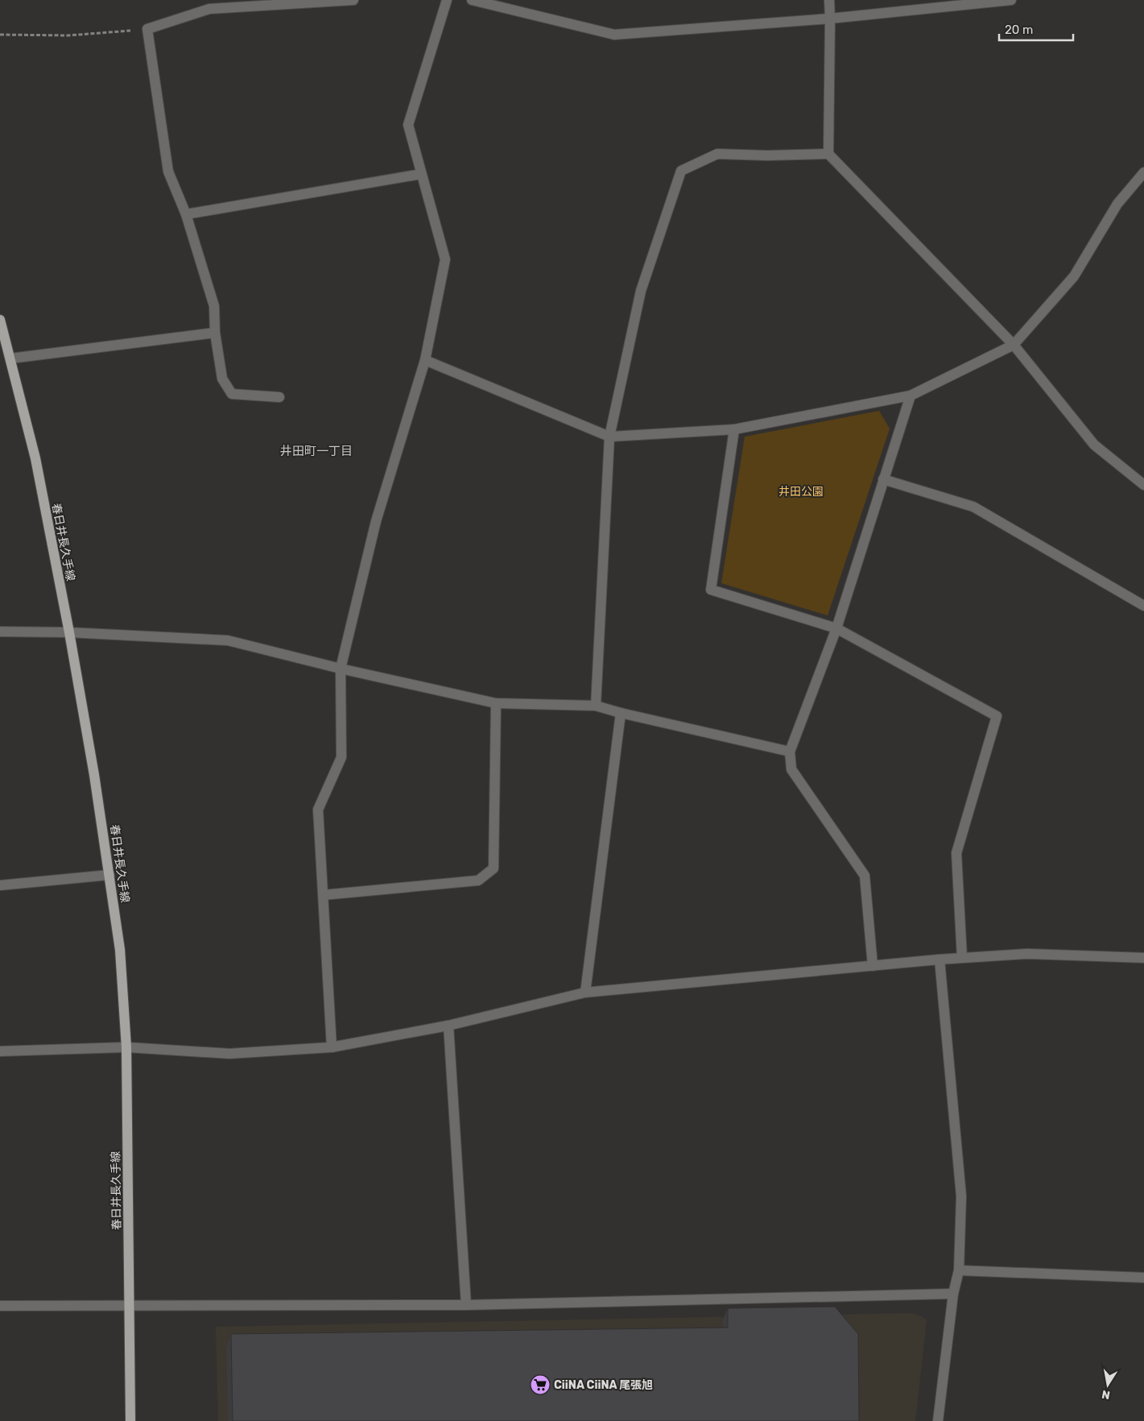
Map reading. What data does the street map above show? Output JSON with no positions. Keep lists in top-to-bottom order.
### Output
{
  "streets": {
    "main road": ["春日井長久手線"]
  },
  "districts": ["井田町一丁目"],
  "parks": ["井田公園"],
  "places": {
    "supermarket": ["CiiNA CiiNA 尾張旭"]
  },
  "scale_bar": "20 m",
  "north": "bottom"
}
